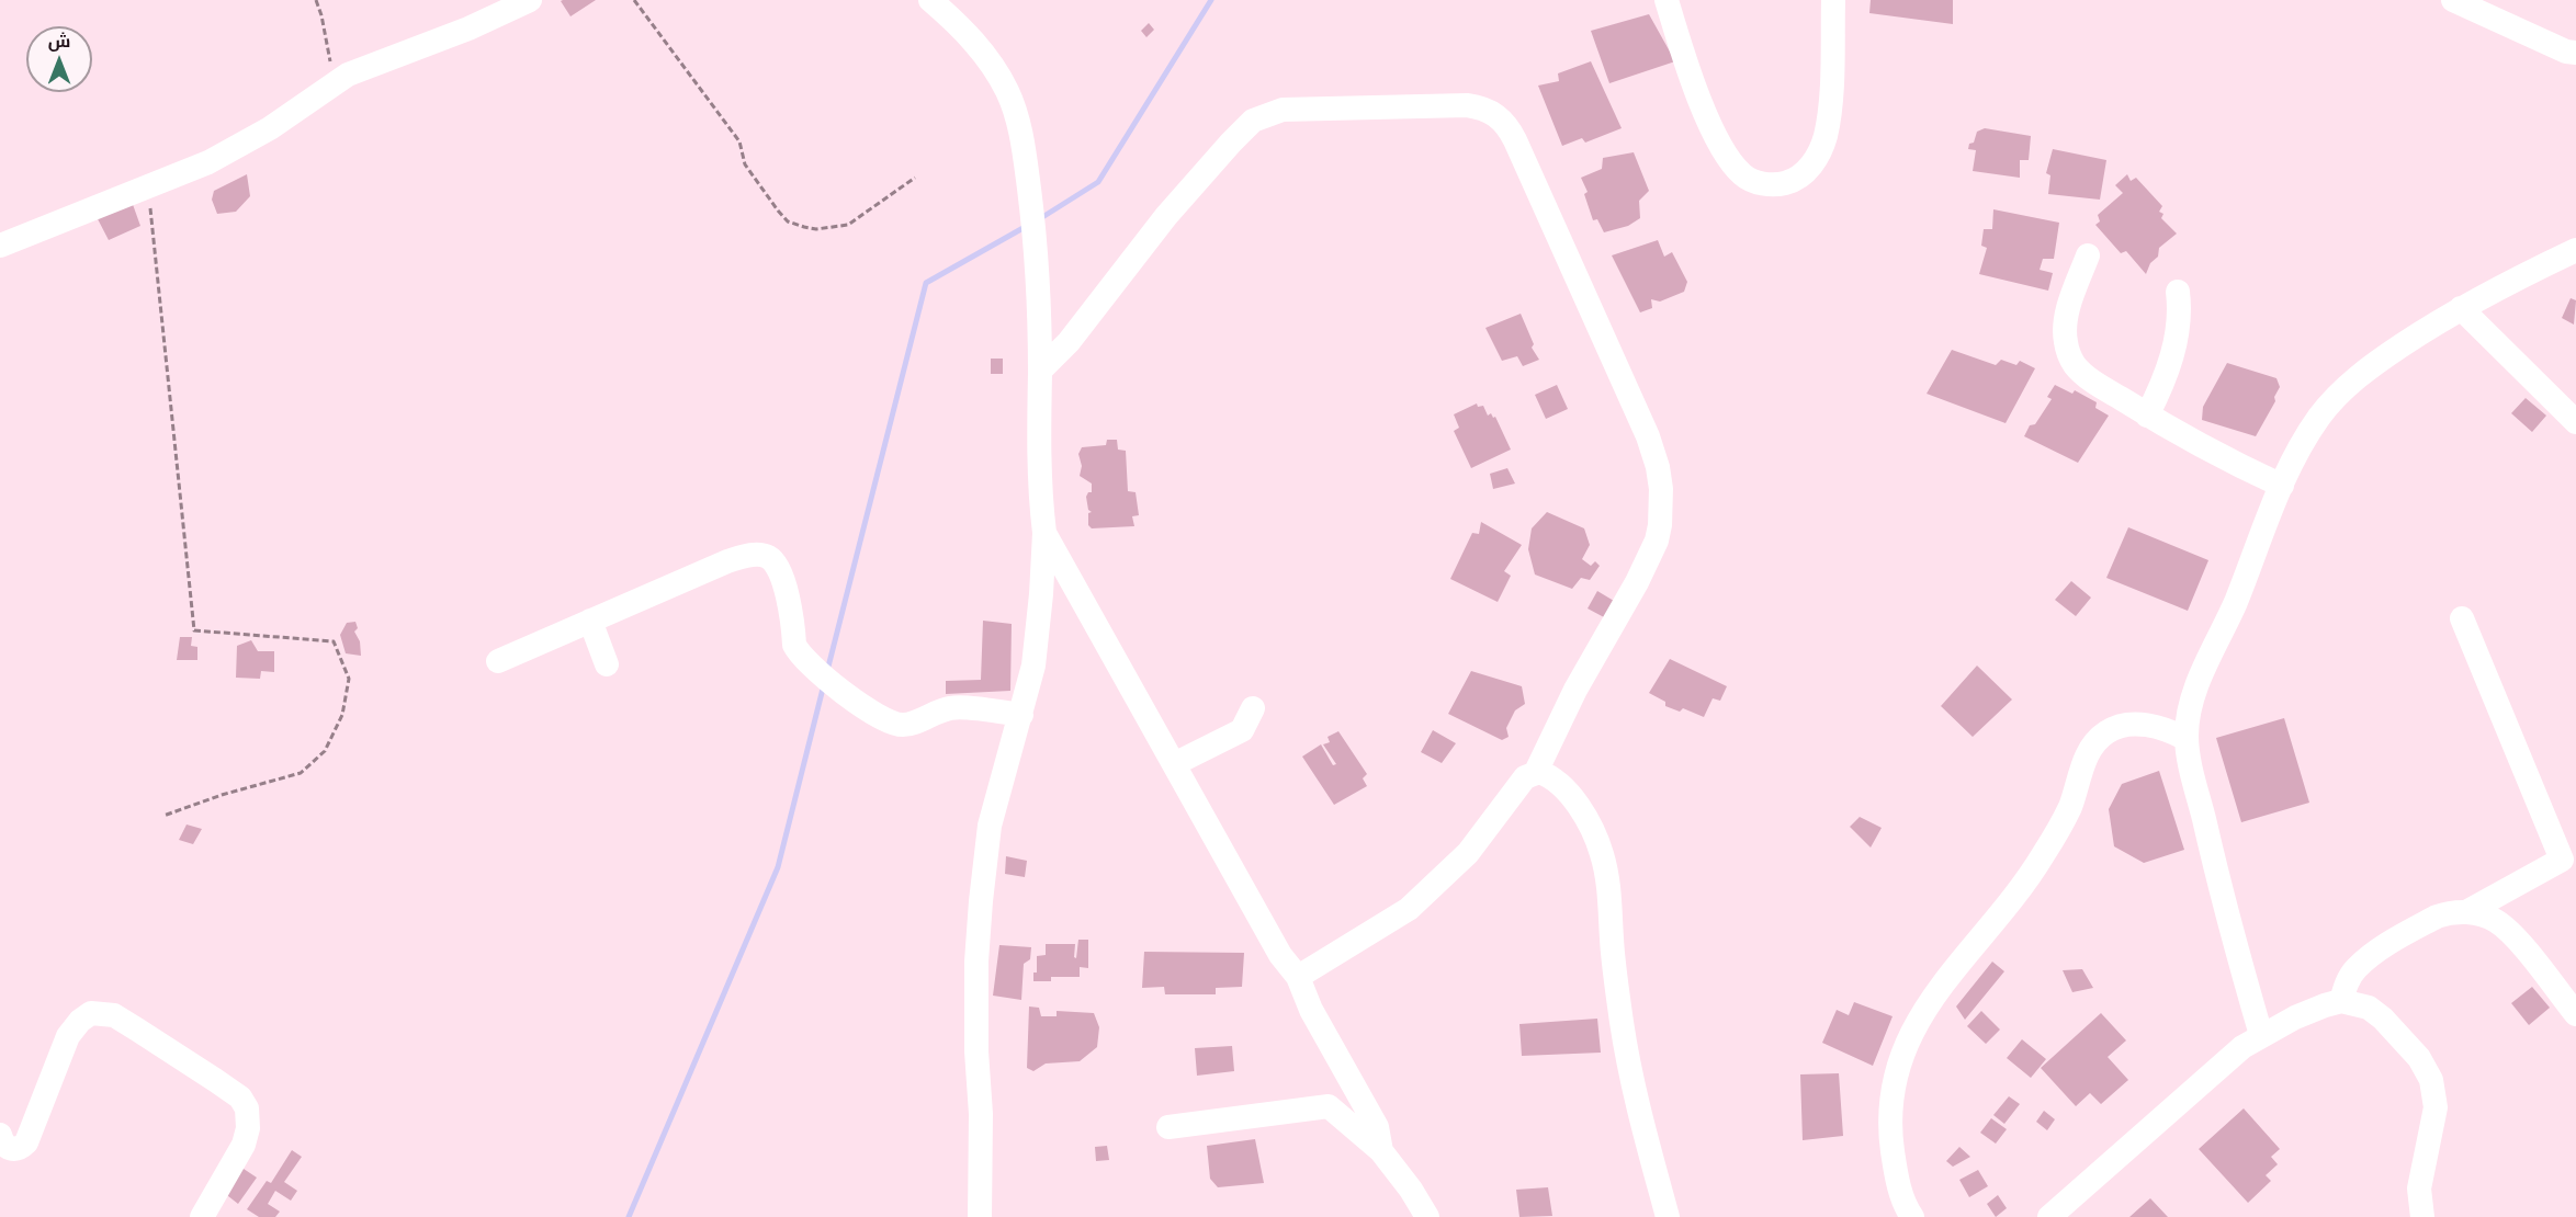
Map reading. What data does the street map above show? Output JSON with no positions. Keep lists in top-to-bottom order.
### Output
{
  "north": "top"
}
